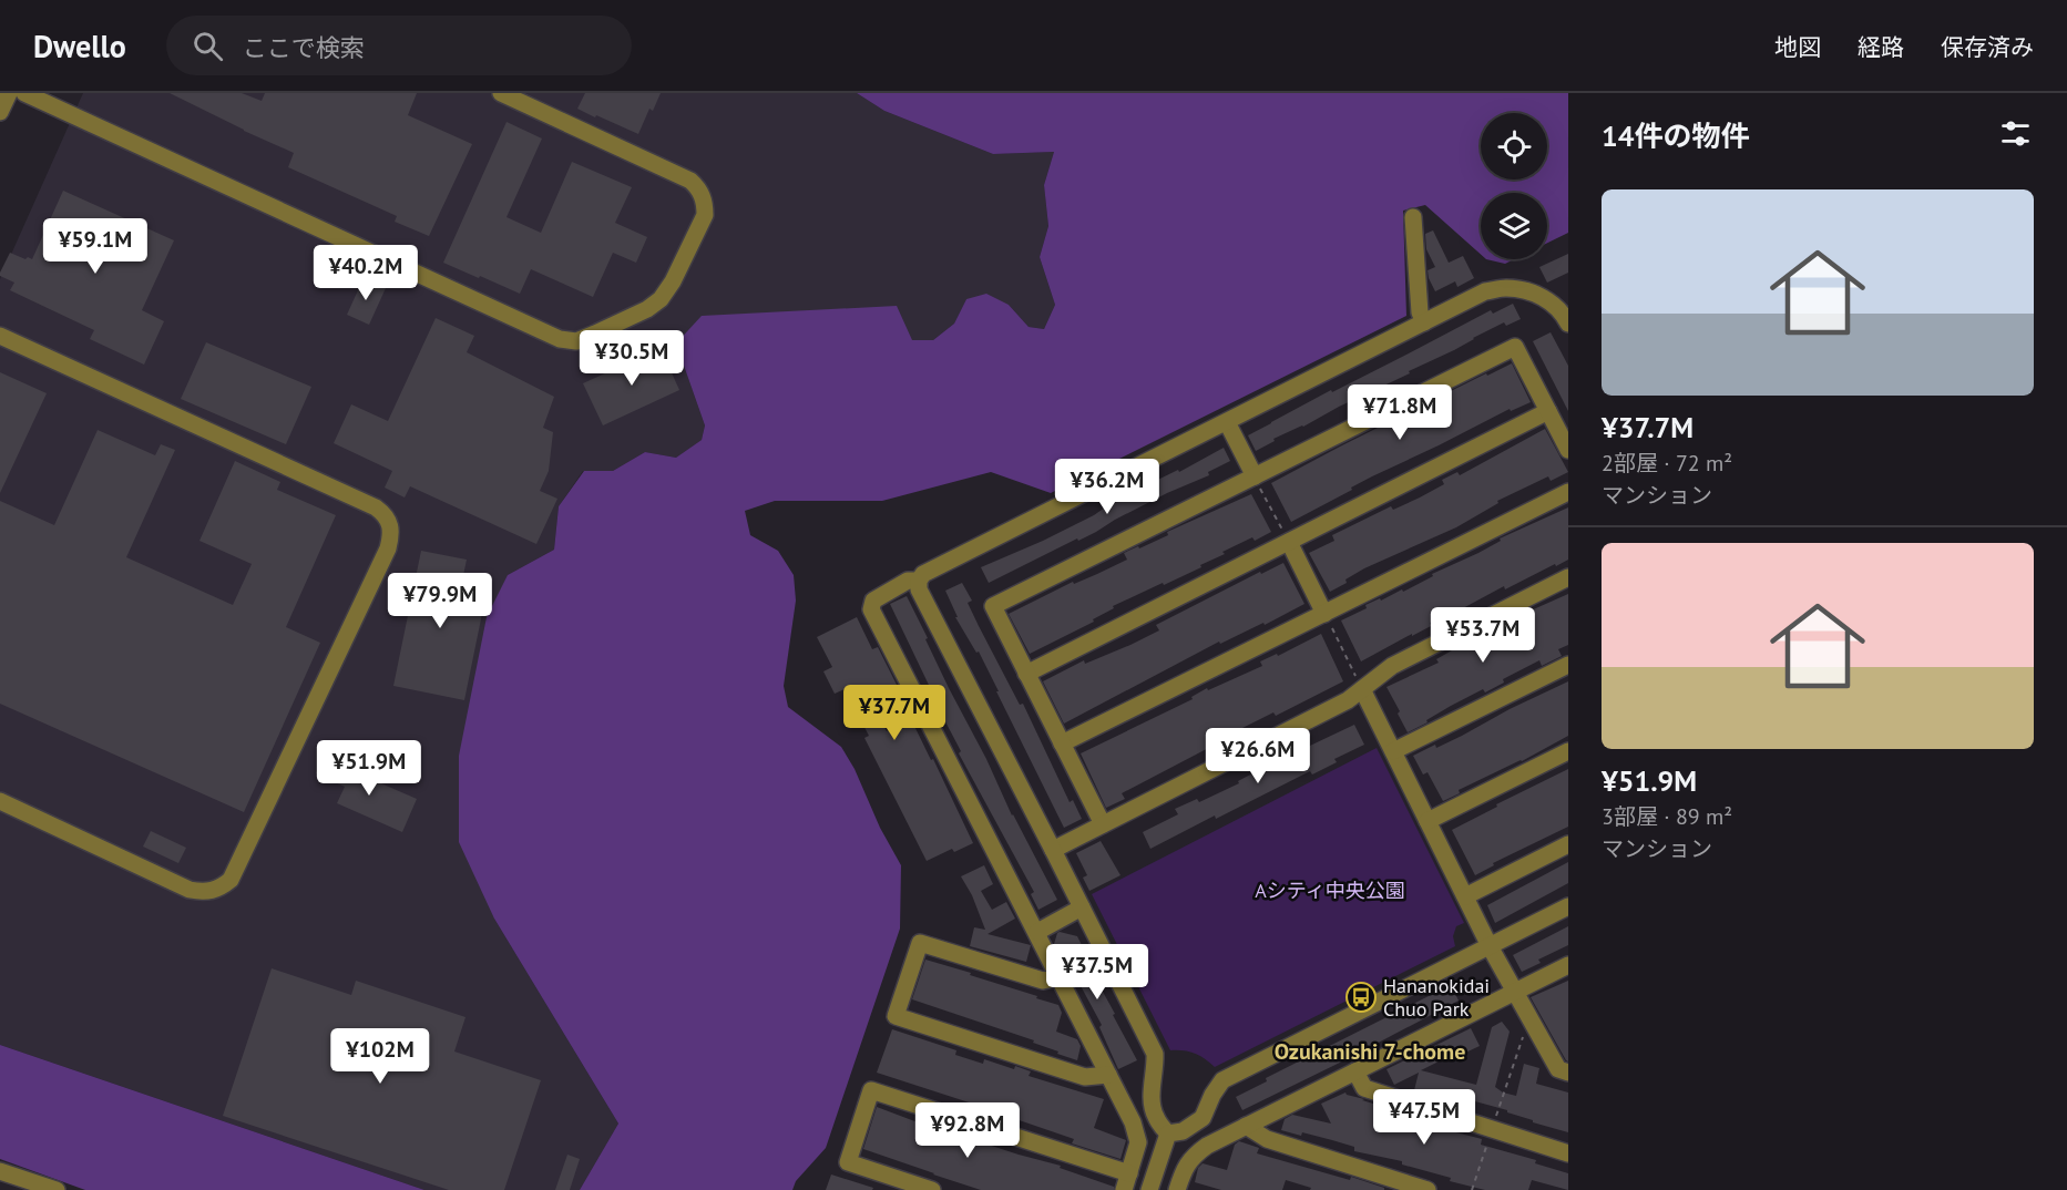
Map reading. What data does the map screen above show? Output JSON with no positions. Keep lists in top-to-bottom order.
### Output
{
  "districts": ["Ozukanishi 7-chome"],
  "parks": ["Aシティ中央公園"],
  "places": {
    "bus stop": ["Hananokidai Chuo Park"]
  },
  "page": {
    "header": "Dwello",
    "search": "ここで検索",
    "nav": ["地図", "経路", "保存済み"],
    "heading": "14件の物件",
    "list": [
      {
        "name": "¥37.7M",
        "note": "2部屋 · 72 m² · マンション"
      },
      {
        "name": "¥51.9M",
        "note": "3部屋 · 89 m² · マンション"
      }
    ],
    "price": [
      "¥59.1M",
      "¥40.2M",
      "¥30.5M",
      "¥71.8M",
      "¥36.2M",
      "¥79.9M",
      "¥53.7M",
      "¥37.7M",
      "¥26.6M",
      "¥51.9M",
      "¥37.5M",
      "¥102M",
      "¥47.5M",
      "¥92.8M"
    ]
  }
}
